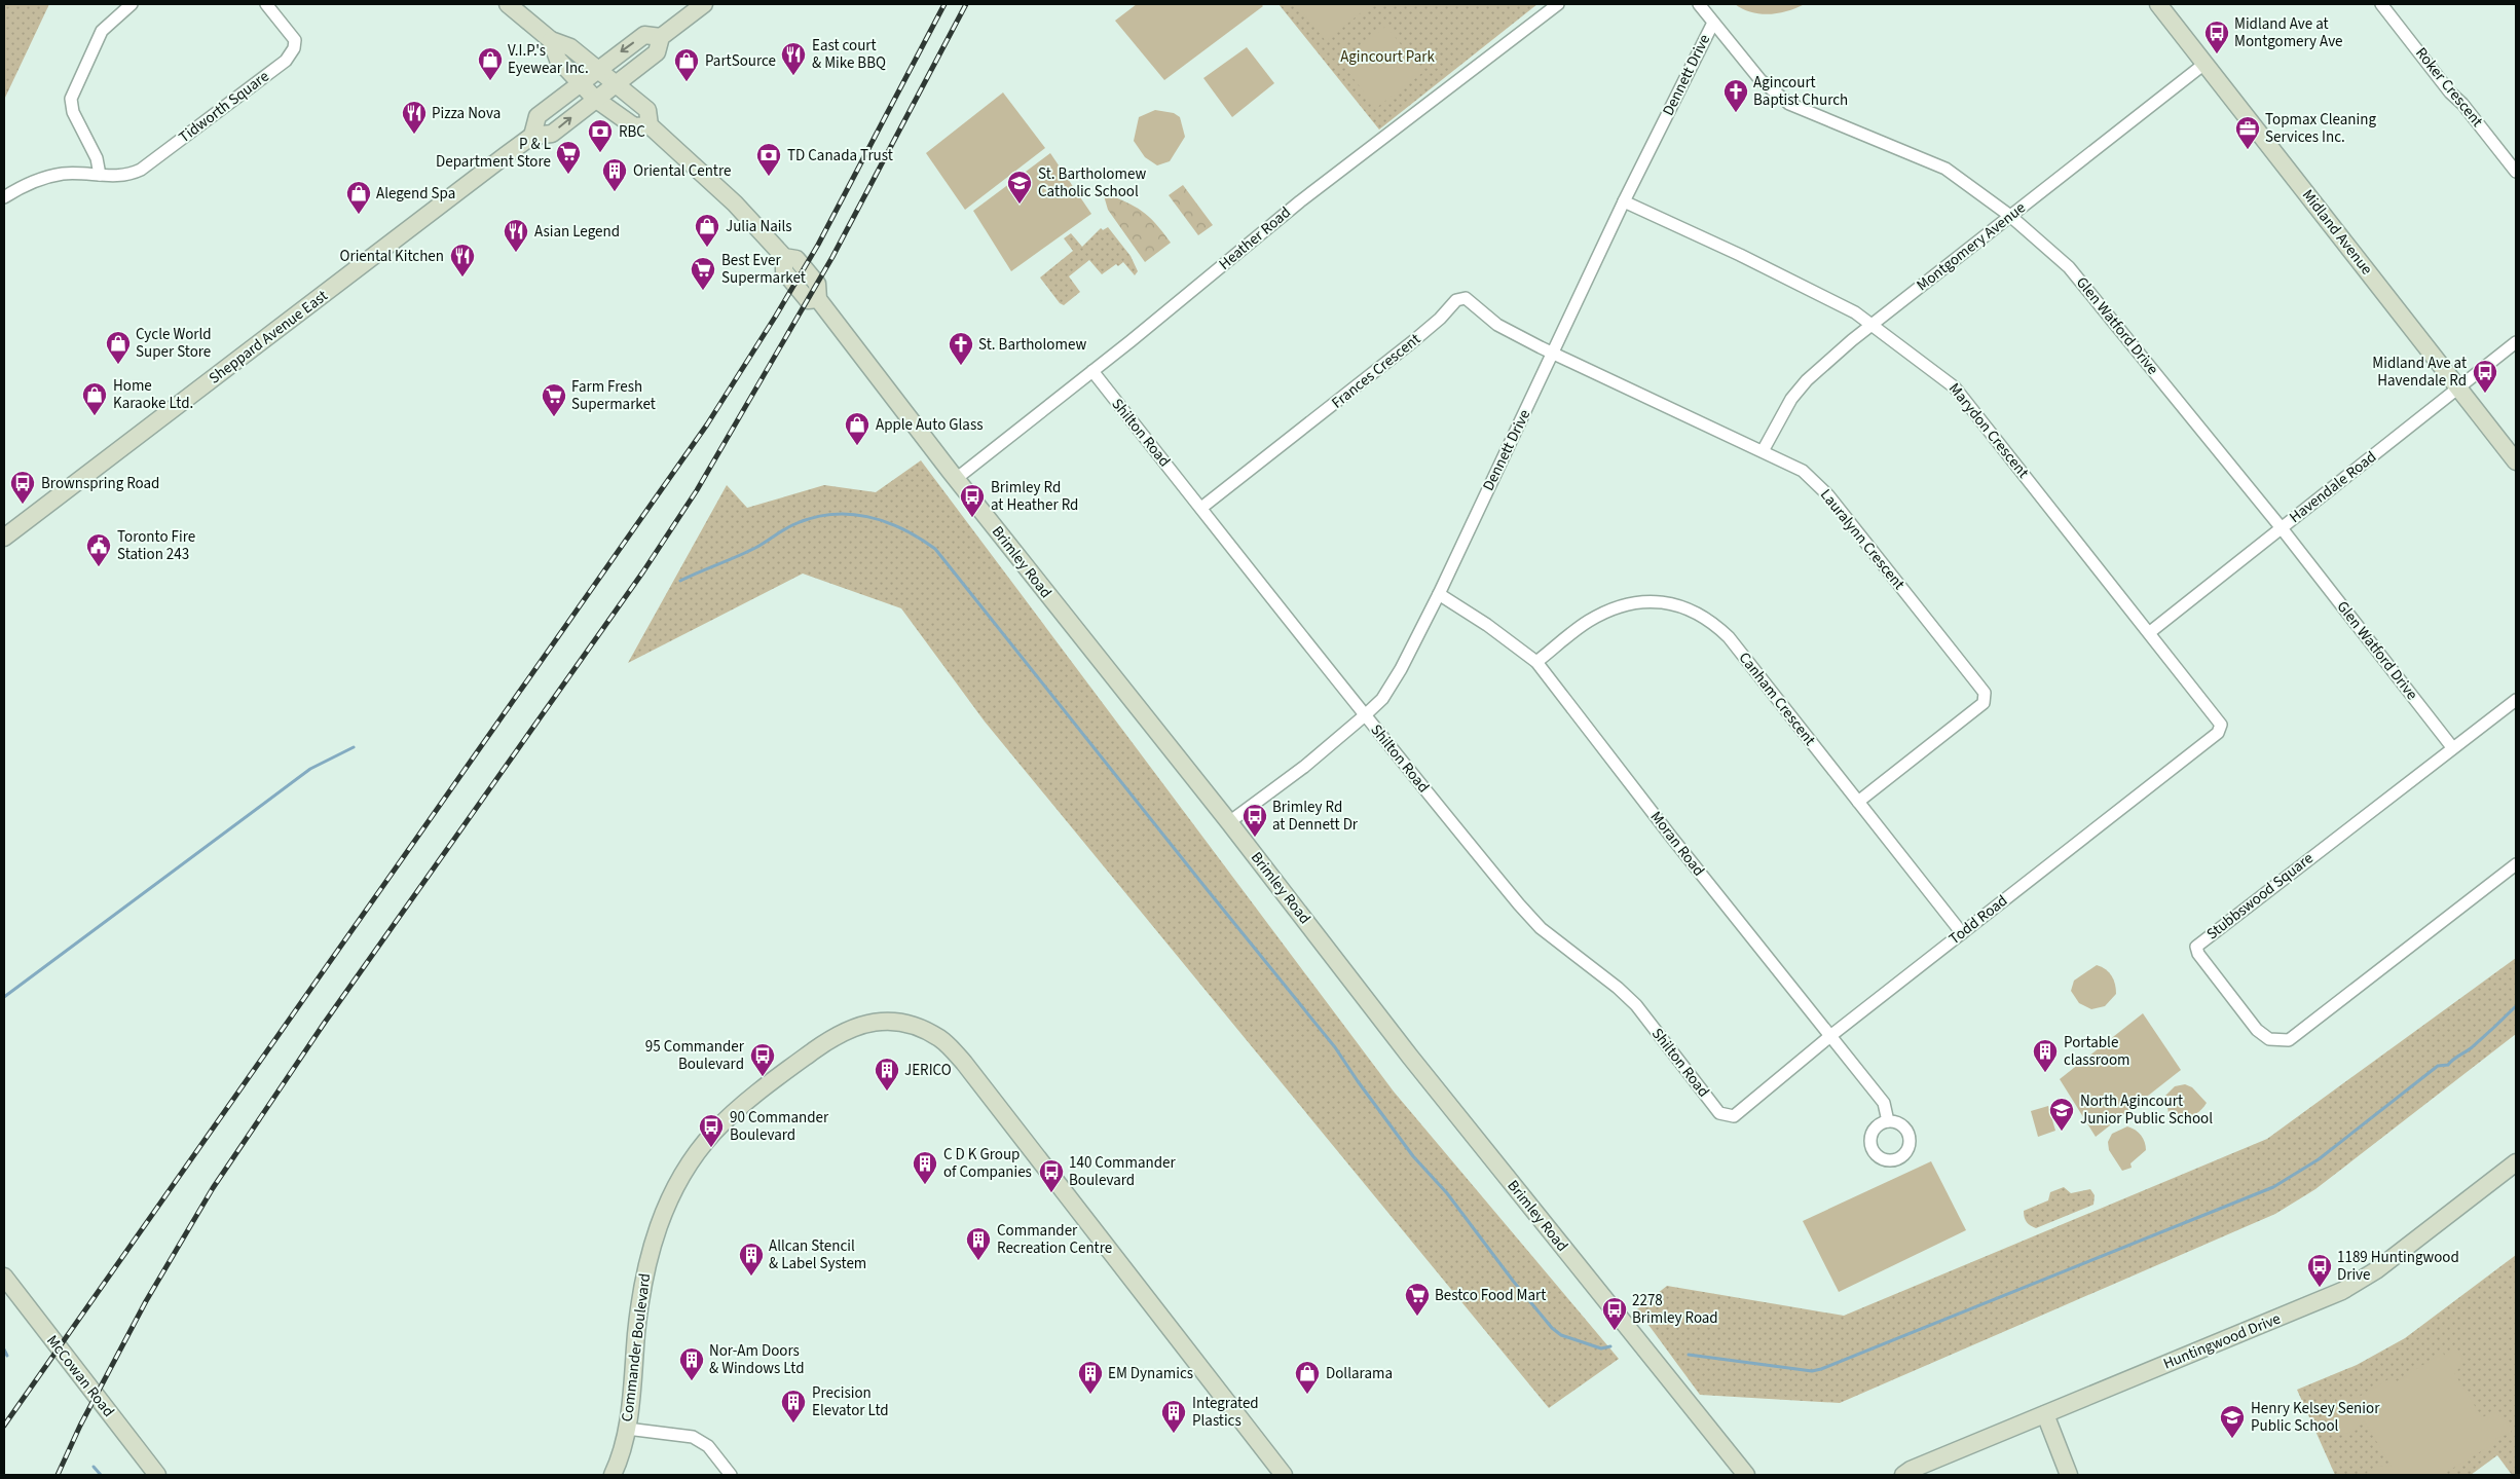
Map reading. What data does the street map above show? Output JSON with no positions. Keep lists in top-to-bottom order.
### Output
{
  "streets": {
    "main road": [
      "Midland Avenue",
      "Sheppard Avenue East",
      "Brimley Road",
      "Huntingwood Drive",
      "Commander Boulevard",
      "McCowan Road"
    ],
    "street": [
      "Dennett Drive",
      "Roker Crescent",
      "Tidworth Square",
      "Heather Road",
      "Montgomery Avenue",
      "Glen Watford Drive",
      "Frances Crescent",
      "Marydon Crescent",
      "Shilton Road",
      "Havendale Road",
      "Lauralynn Crescent",
      "Canham Crescent",
      "Moran Road",
      "Stubbswood Square",
      "Todd Road"
    ]
  },
  "crossings": [
    ["Dennett Drive", "Glen Watford Drive"],
    ["Dennett Drive", "Frances Crescent"],
    ["Dennett Drive", "Marydon Crescent"],
    ["Dennett Drive", "Shilton Road"],
    ["Dennett Drive", "Lauralynn Crescent"],
    ["Dennett Drive", "Brimley Road"],
    ["Dennett Drive", "Moran Road"],
    ["Midland Avenue", "Montgomery Avenue"],
    ["Midland Avenue", "Havendale Road"],
    ["Heather Road", "Shilton Road"],
    ["Heather Road", "Brimley Road"],
    ["Montgomery Avenue", "Glen Watford Drive"],
    ["Montgomery Avenue", "Marydon Crescent"],
    ["Montgomery Avenue", "Lauralynn Crescent"],
    ["Glen Watford Drive", "Havendale Road"],
    ["Glen Watford Drive", "Stubbswood Square"],
    ["Sheppard Avenue East", "Brimley Road"],
    ["Frances Crescent", "Shilton Road"],
    ["Frances Crescent", "Lauralynn Crescent"],
    ["Marydon Crescent", "Havendale Road"],
    ["Marydon Crescent", "Todd Road"],
    ["Shilton Road", "Todd Road"],
    ["Lauralynn Crescent", "Canham Crescent"],
    ["Canham Crescent", "Moran Road"],
    ["Canham Crescent", "Todd Road"],
    ["Moran Road", "Todd Road"]
  ],
  "parks": ["Agincourt Park"],
  "places": {
    "bus stop": [
      "Midland Ave at Montgomery Ave",
      "Midland Ave at Havendale Rd",
      "Brownspring Road",
      "Brimley Rd at Heather Rd",
      "Brimley Rd at Dennett Dr",
      "95 Commander Boulevard",
      "90 Commander Boulevard",
      "140 Commander Boulevard",
      "1189 Huntingwood Drive",
      "2278 Brimley Road"
    ],
    "restaurant": [
      "East court & Mike BBQ",
      "Pizza Nova",
      "Asian Legend",
      "Oriental Kitchen"
    ],
    "shop": [
      "V.I.P.'s Eyewear Inc.",
      "PartSource",
      "Alegend Spa",
      "Julia Nails",
      "Cycle World Super Store",
      "Home Karaoke Ltd.",
      "Apple Auto Glass",
      "Dollarama"
    ],
    "church": ["Agincourt Baptist Church", "St. Bartholomew"],
    "office": ["Topmax Cleaning Services Inc."],
    "bank": ["RBC", "TD Canada Trust"],
    "supermarket": [
      "P & L Department Store",
      "Best Ever Supermarket",
      "Farm Fresh Supermarket",
      "Bestco Food Mart"
    ],
    "building": [
      "Oriental Centre",
      "Portable classroom",
      "JERICO",
      "C D K Group of Companies",
      "Commander Recreation Centre",
      "Allcan Stencil & Label System",
      "Nor-Am Doors & Windows Ltd",
      "EM Dynamics",
      "Precision Elevator Ltd",
      "Integrated Plastics"
    ],
    "school or university": ["St. Bartholomew Catholic School", "North Agincourt Junior Public School", "Henry Kelsey Senior Public School"],
    "public building": ["Toronto Fire Station 243"]
  }
}
